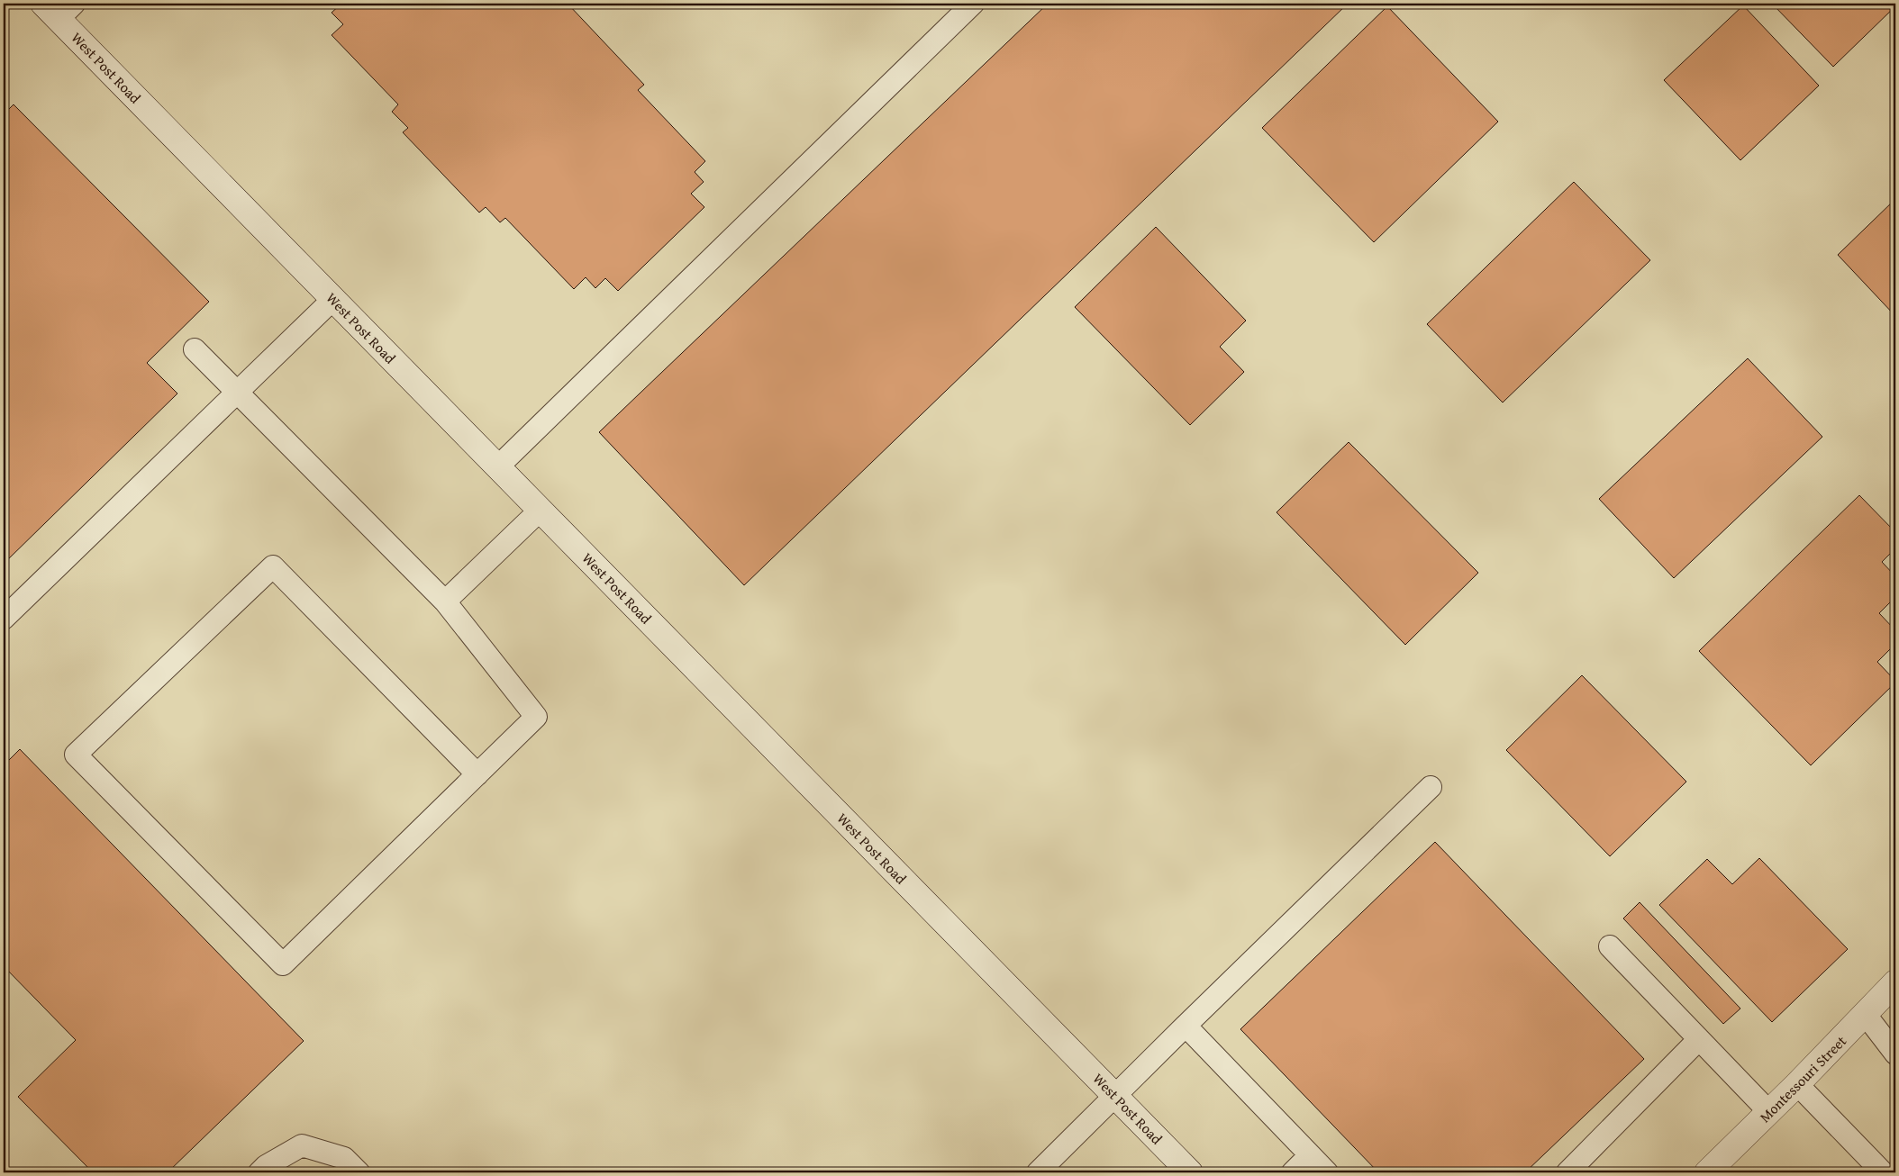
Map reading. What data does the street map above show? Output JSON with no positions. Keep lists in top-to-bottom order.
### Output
{
  "streets": {
    "street": ["West Post Road", "Montessouri Street"]
  }
}
